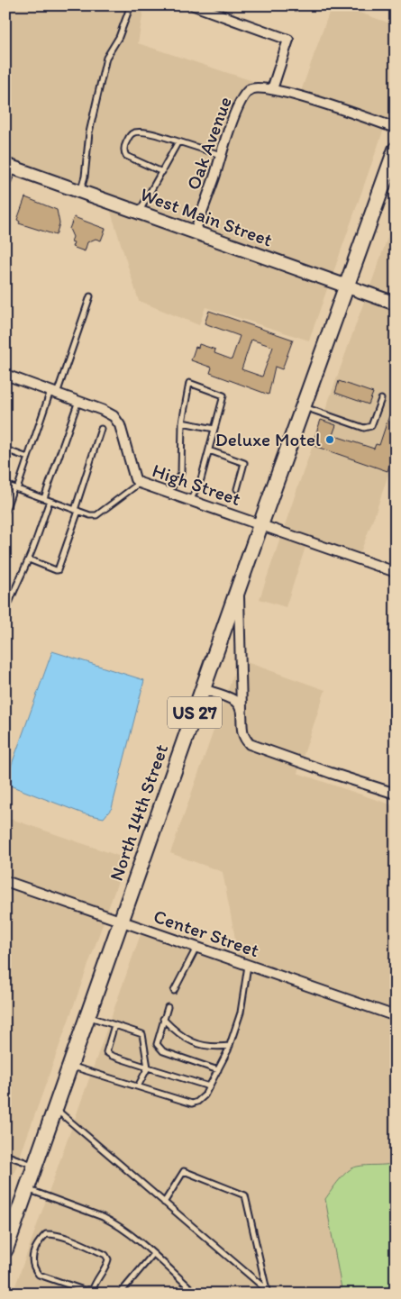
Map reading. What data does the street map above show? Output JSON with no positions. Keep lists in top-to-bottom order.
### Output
{
  "streets": {
    "highway": ["US 27", "North 14th Street"],
    "main road": ["West Main Street"],
    "street": ["Oak Avenue", "High Street", "Center Street"]
  },
  "crossings": [
    ["Oak Avenue", "West Main Street"],
    ["West Main Street", "US 27"],
    ["West Main Street", "North 14th Street"],
    ["High Street", "North 14th Street"],
    ["US 27", "North 14th Street"],
    ["North 14th Street", "Center Street"]
  ],
  "places": ["Deluxe Motel"]
}
